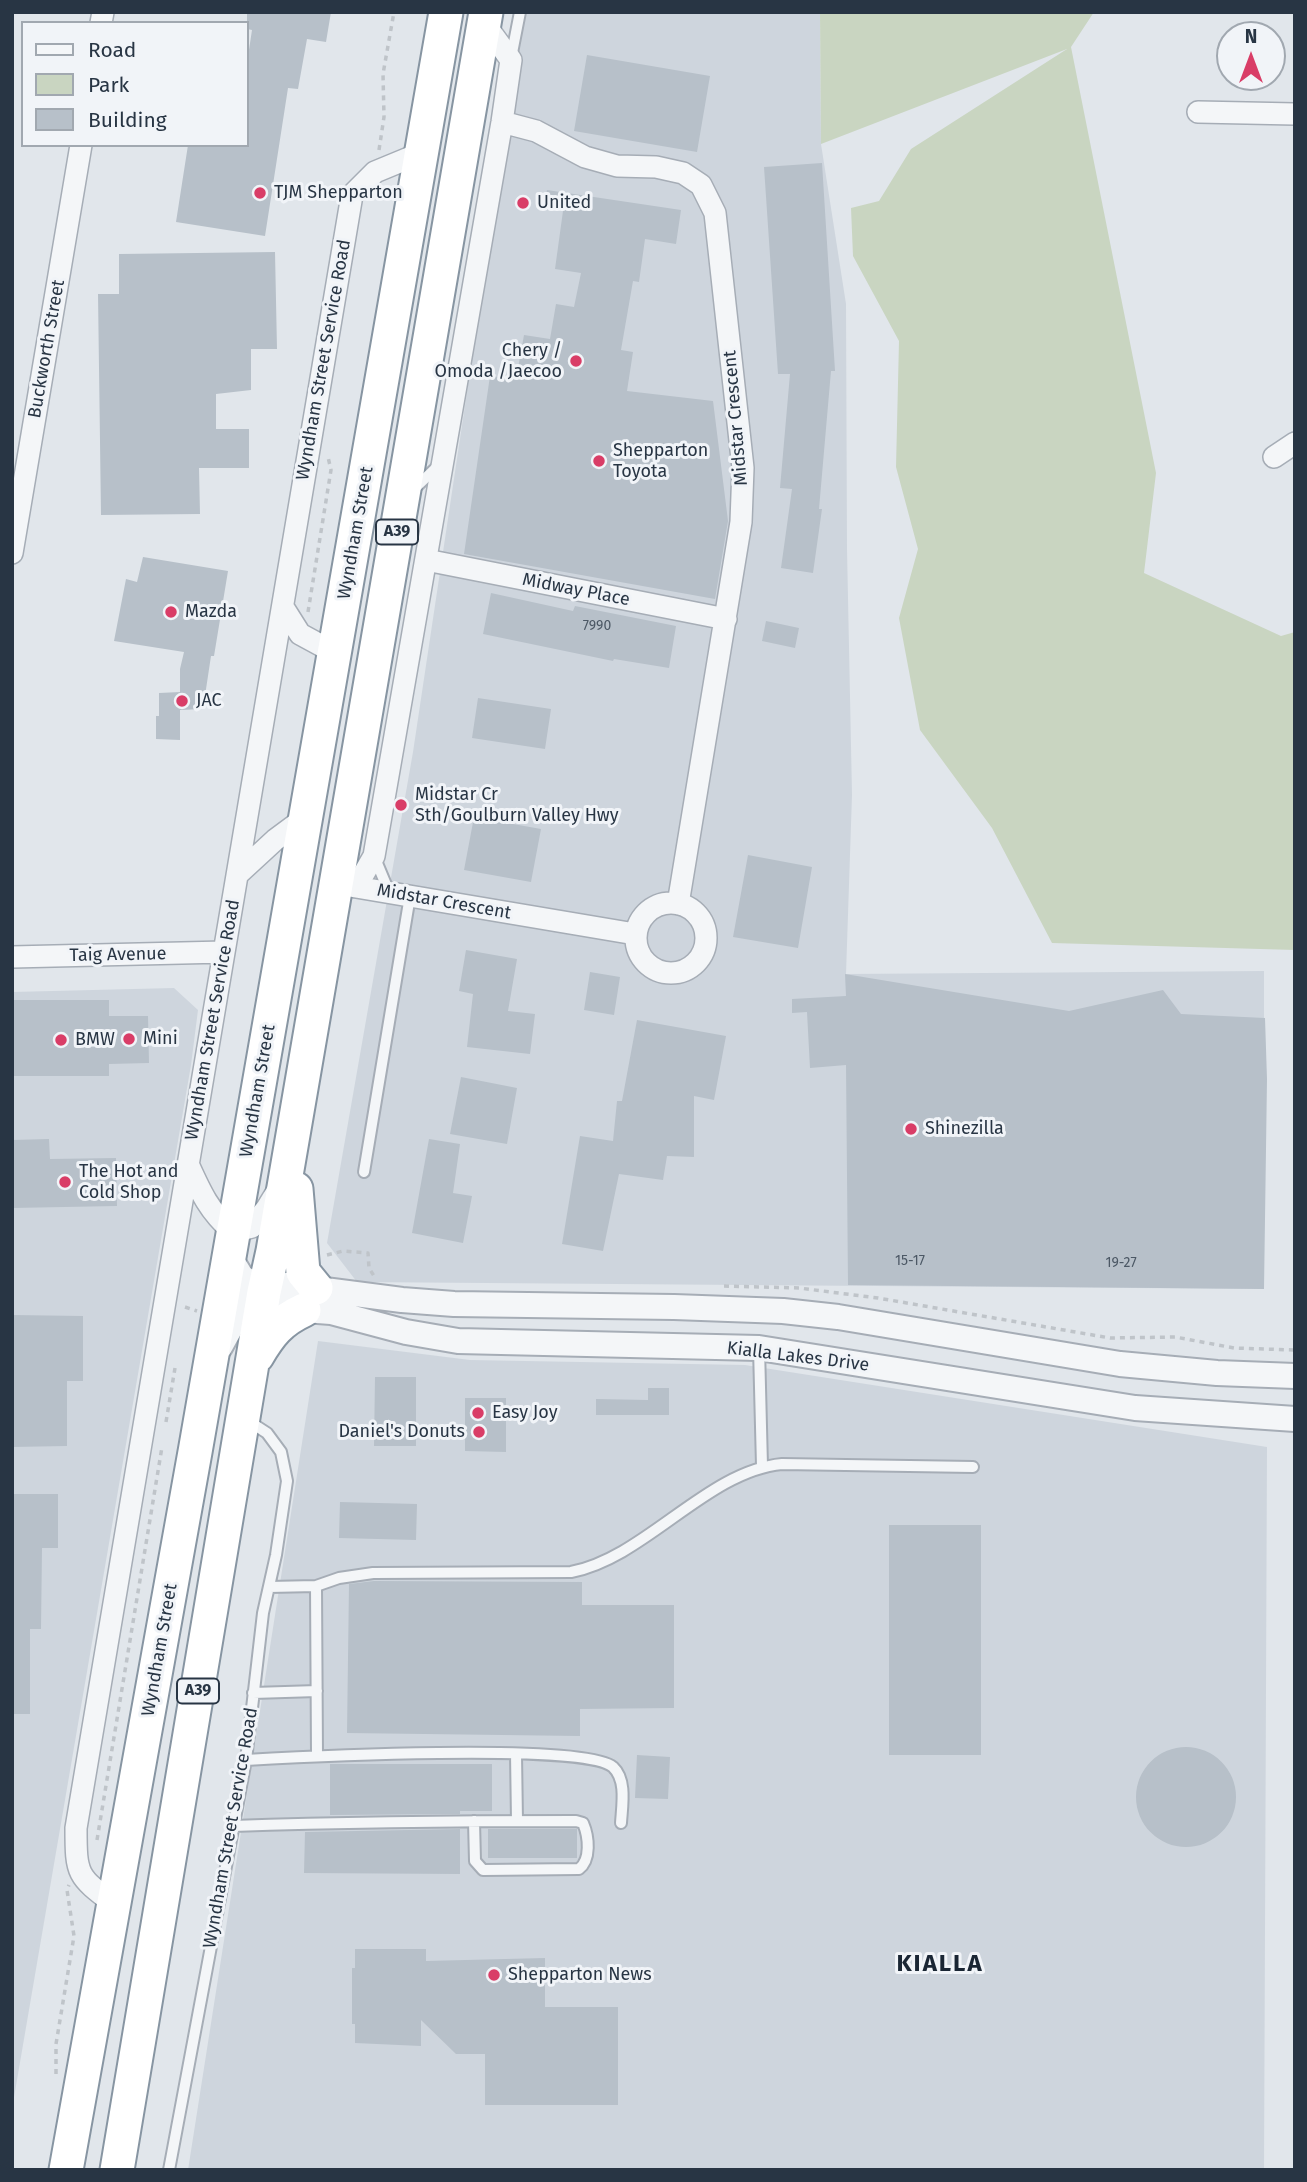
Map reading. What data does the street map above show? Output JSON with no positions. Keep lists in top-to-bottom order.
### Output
{
  "streets": {
    "highway": ["A39", "Wyndham Street"],
    "street": [
      "Buckworth Street",
      "Wyndham Street Service Road",
      "Midstar Crescent",
      "Midway Place",
      "Taig Avenue",
      "Kialla Lakes Drive"
    ]
  },
  "crossings": [
    ["Wyndham Street Service Road", "A39"],
    ["Wyndham Street Service Road", "Wyndham Street"],
    ["Wyndham Street Service Road", "Taig Avenue"],
    ["Midstar Crescent", "A39"],
    ["Midstar Crescent", "Midway Place"],
    ["A39", "Kialla Lakes Drive"],
    ["Wyndham Street", "Kialla Lakes Drive"]
  ],
  "districts": ["KIALLA"],
  "places": [
    "TJM Shepparton",
    "United",
    "Chery / Omoda /Jaecoo",
    "Shepparton Toyota",
    "Mazda",
    "JAC",
    "Midstar Cr Sth/Goulburn Valley Hwy",
    "Mini",
    "BMW",
    "Shinezilla",
    "The Hot and Cold Shop",
    "Easy Joy",
    "Daniel's Donuts",
    "Shepparton News"
  ],
  "house_numbers": ["7990", "15-17", "19-27"],
  "legend": ["Road", "Park", "Building"],
  "north": "top"
}
